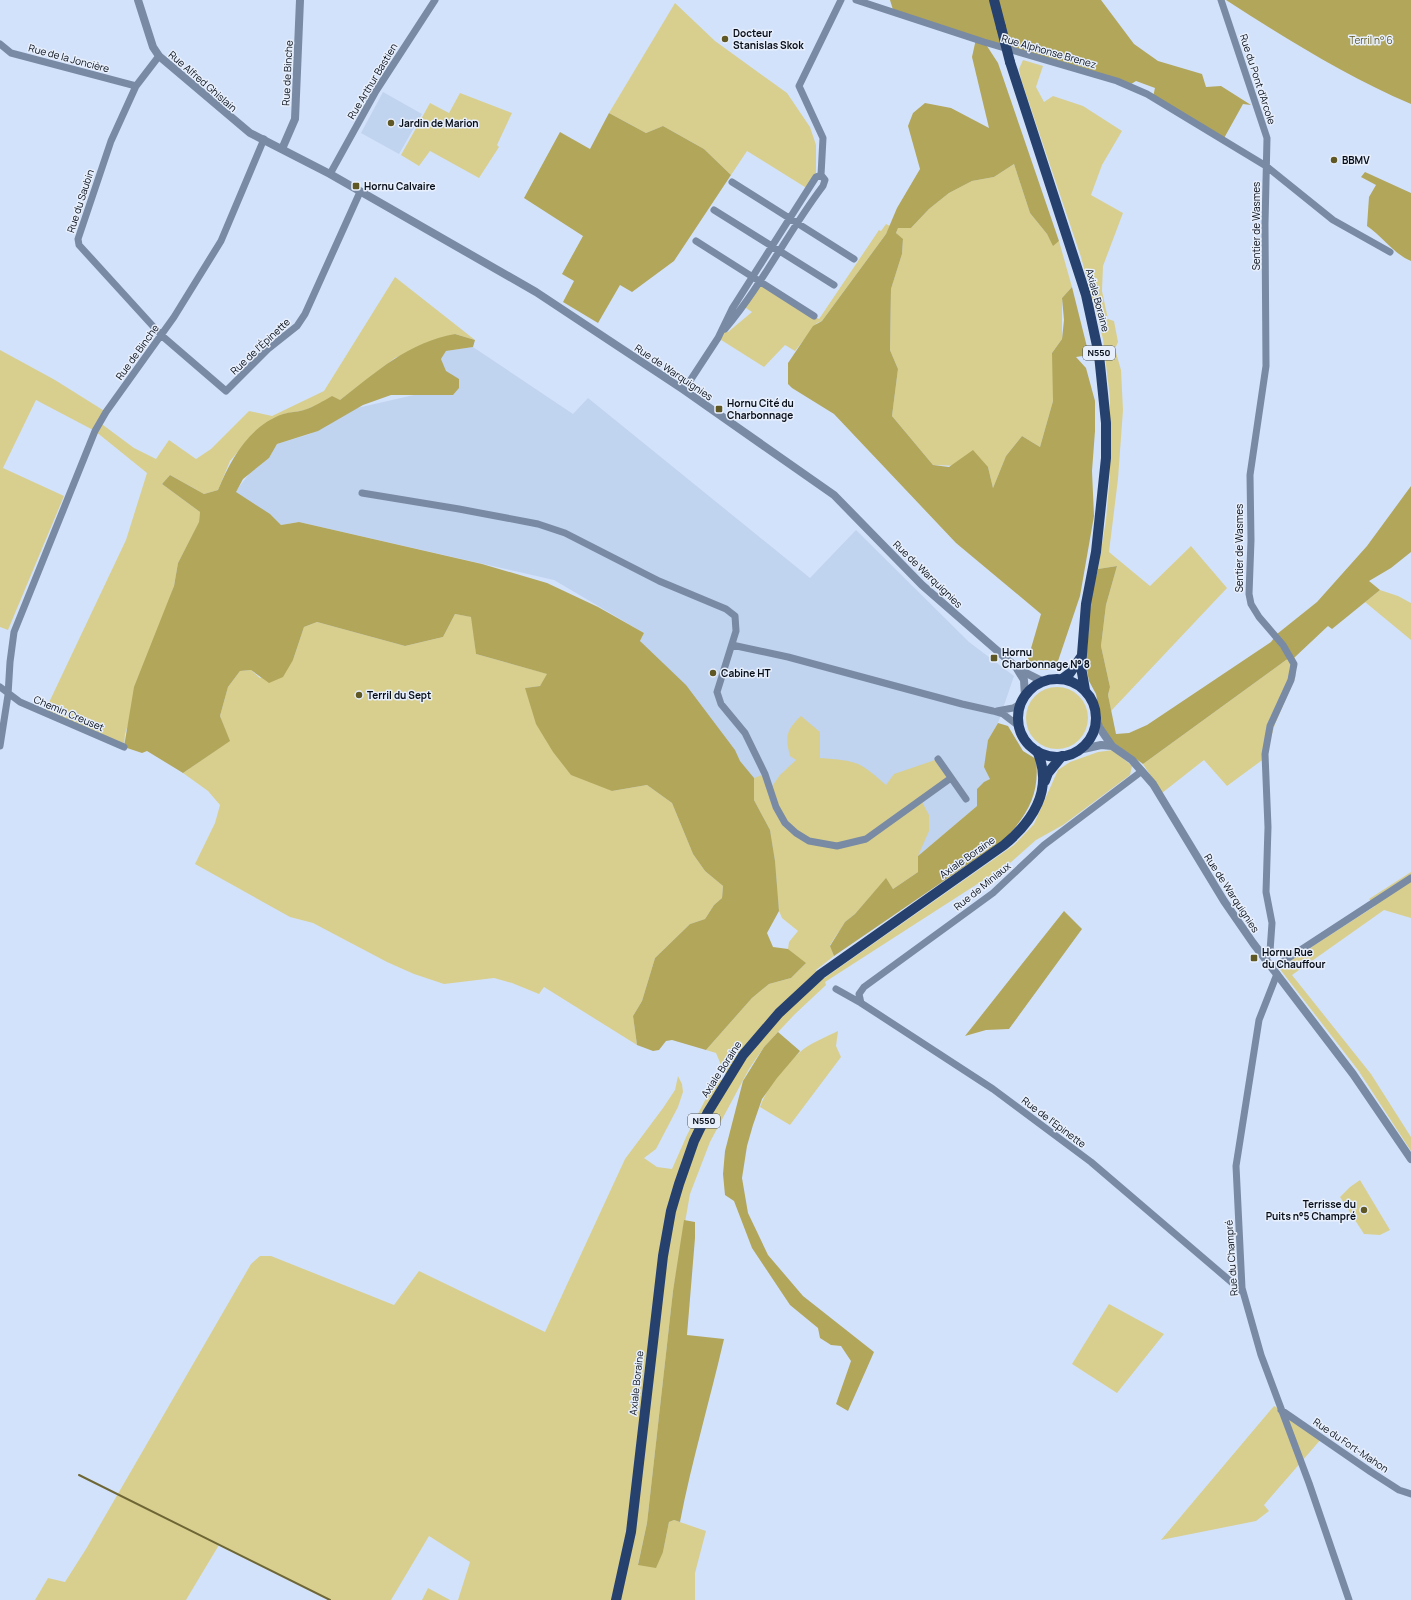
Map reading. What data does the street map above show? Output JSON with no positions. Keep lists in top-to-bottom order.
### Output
{
  "streets": {
    "main road": ["Axiale Boraine", "N550"],
    "street": [
      "Rue Alphonse Brenez",
      "Rue de la Joncière",
      "Rue de Binche",
      "Rue du Pont d'Arcole",
      "Rue Alfred Ghislain",
      "Rue Arthur Bastien",
      "Rue du Saubin",
      "Sentier de Wasmes",
      "Rue de l'Épinette",
      "Rue de Warquignies",
      "Chemin Creuset",
      "Rue de Miniaux",
      "Rue de l'Epinette",
      "Rue du Champré",
      "Rue du Fort-Mahon"
    ]
  },
  "crossings": [
    ["Rue Alphonse Brenez", "Rue du Pont d'Arcole"],
    ["Rue Alphonse Brenez", "Sentier de Wasmes"],
    ["Rue de la Joncière", "Rue du Saubin"],
    ["Rue de Binche", "Rue Alfred Ghislain"],
    ["Rue de Binche", "Rue du Saubin"],
    ["Rue de Binche", "Rue de l'Épinette"],
    ["Rue de Binche", "Rue de Warquignies"],
    ["Rue de Binche", "Chemin Creuset"],
    ["Rue du Pont d'Arcole", "Sentier de Wasmes"],
    ["Rue Alfred Ghislain", "Rue du Saubin"],
    ["Rue Arthur Bastien", "Rue de Warquignies"],
    ["Rue du Saubin", "Rue de l'Épinette"],
    ["Sentier de Wasmes", "Rue de Warquignies"],
    ["Axiale Boraine", "Rue de Warquignies"],
    ["Rue de l'Épinette", "Rue de Warquignies"],
    ["Rue de Warquignies", "Rue de Miniaux"],
    ["Rue de Warquignies", "Rue du Champré"],
    ["Rue de Miniaux", "Rue de l'Epinette"],
    ["Rue de l'Epinette", "Rue du Champré"],
    ["Rue du Champré", "Rue du Fort-Mahon"]
  ],
  "parks": ["Terril n° 6"],
  "places": {
    "other": [
      "Docteur Stanislas Skok",
      "Jardin de Marion",
      "BBMV",
      "Cabine HT",
      "Terril du Sept",
      "Terrisse du Puits n°5 Champré"
    ],
    "transit": [
      "Hornu Calvaire",
      "Hornu Cité du Charbonnage",
      "Hornu Charbonnage N° 8",
      "Hornu Rue du Chauffour"
    ]
  }
}
